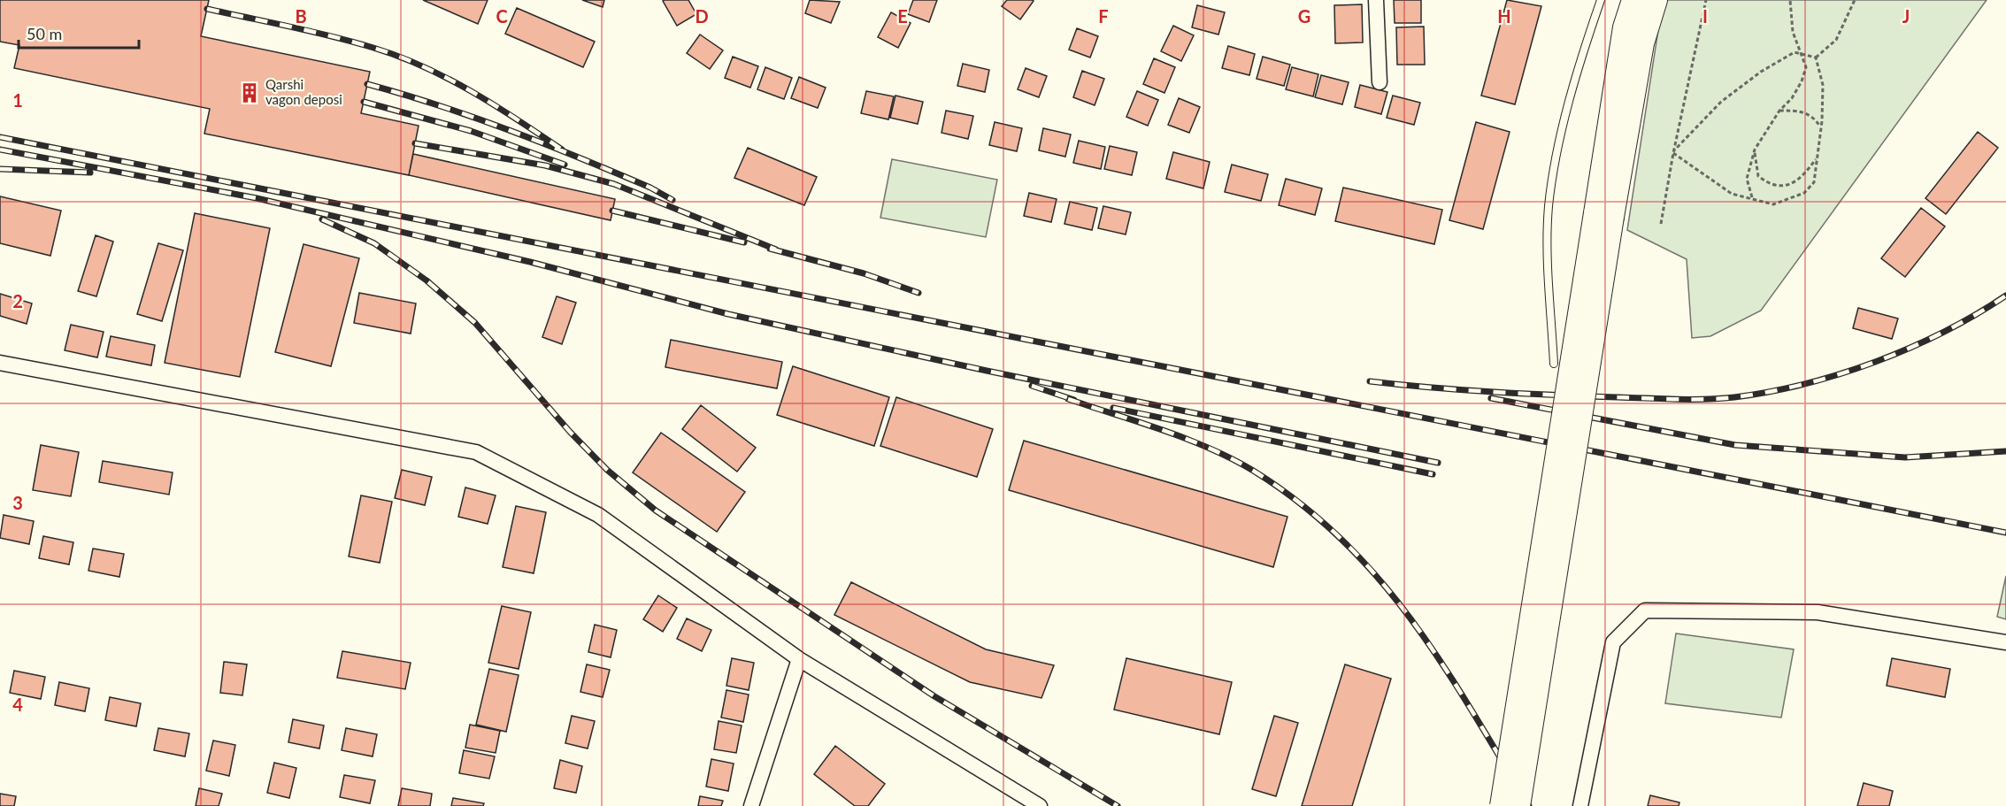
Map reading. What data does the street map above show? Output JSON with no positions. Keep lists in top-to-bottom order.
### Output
{
  "places": {
    "building": ["Qarshi vagon deposi"]
  },
  "scale_bar": "50 m",
  "grid": {
    "columns": [
      "B",
      "C",
      "D",
      "E",
      "F",
      "G",
      "H",
      "I",
      "J"
    ],
    "rows": [
      "1",
      "2",
      "3",
      "4"
    ]
  }
}
